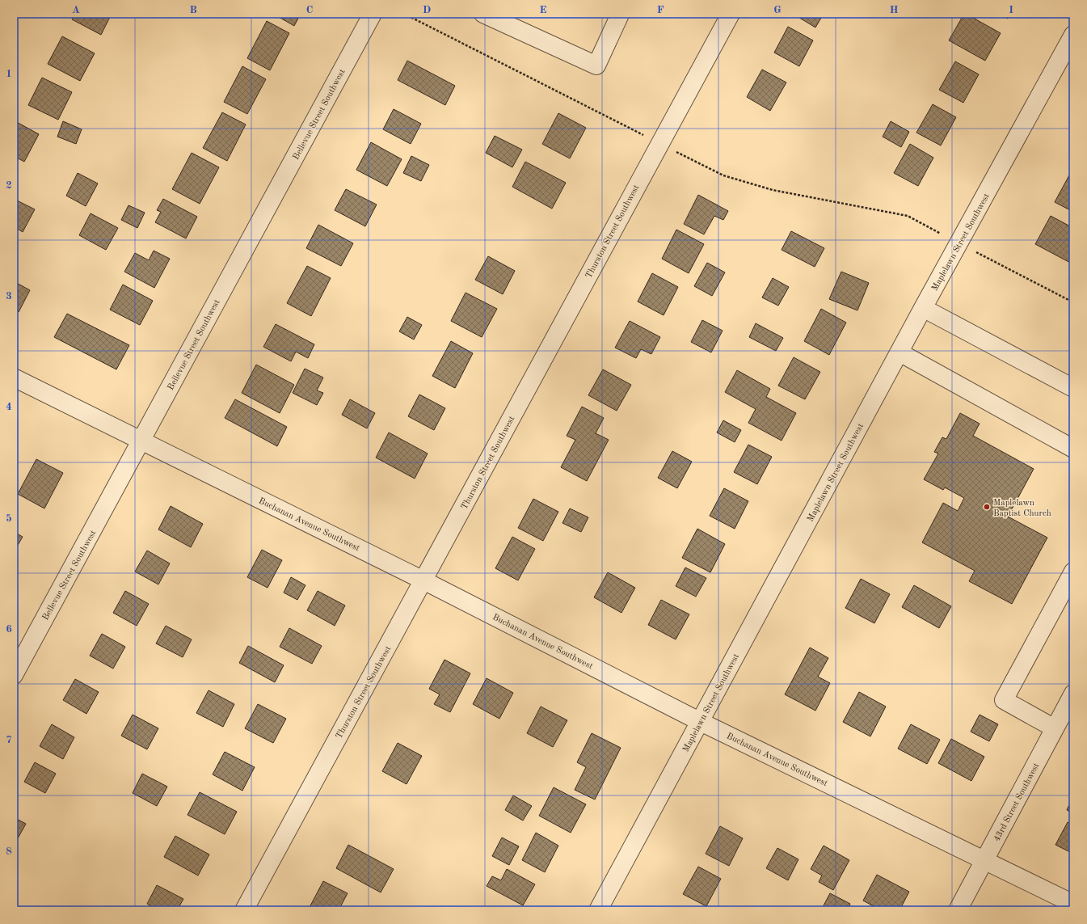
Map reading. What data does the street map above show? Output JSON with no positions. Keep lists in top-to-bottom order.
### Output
{
  "streets": {
    "street": [
      "Bellevue Street Southwest",
      "Thurston Street Southwest",
      "Maplelawn Street Southwest",
      "Buchanan Avenue Southwest",
      "43rd Street Southwest"
    ]
  },
  "crossings": [
    ["Bellevue Street Southwest", "Buchanan Avenue Southwest"],
    ["Thurston Street Southwest", "Buchanan Avenue Southwest"],
    ["Maplelawn Street Southwest", "Buchanan Avenue Southwest"],
    ["Buchanan Avenue Southwest", "43rd Street Southwest"]
  ],
  "places": ["Maplelawn Baptist Church"],
  "grid": {
    "columns": [
      "A",
      "B",
      "C",
      "D",
      "E",
      "F",
      "G",
      "H",
      "I"
    ],
    "rows": [
      "1",
      "2",
      "3",
      "4",
      "5",
      "6",
      "7",
      "8"
    ]
  }
}
